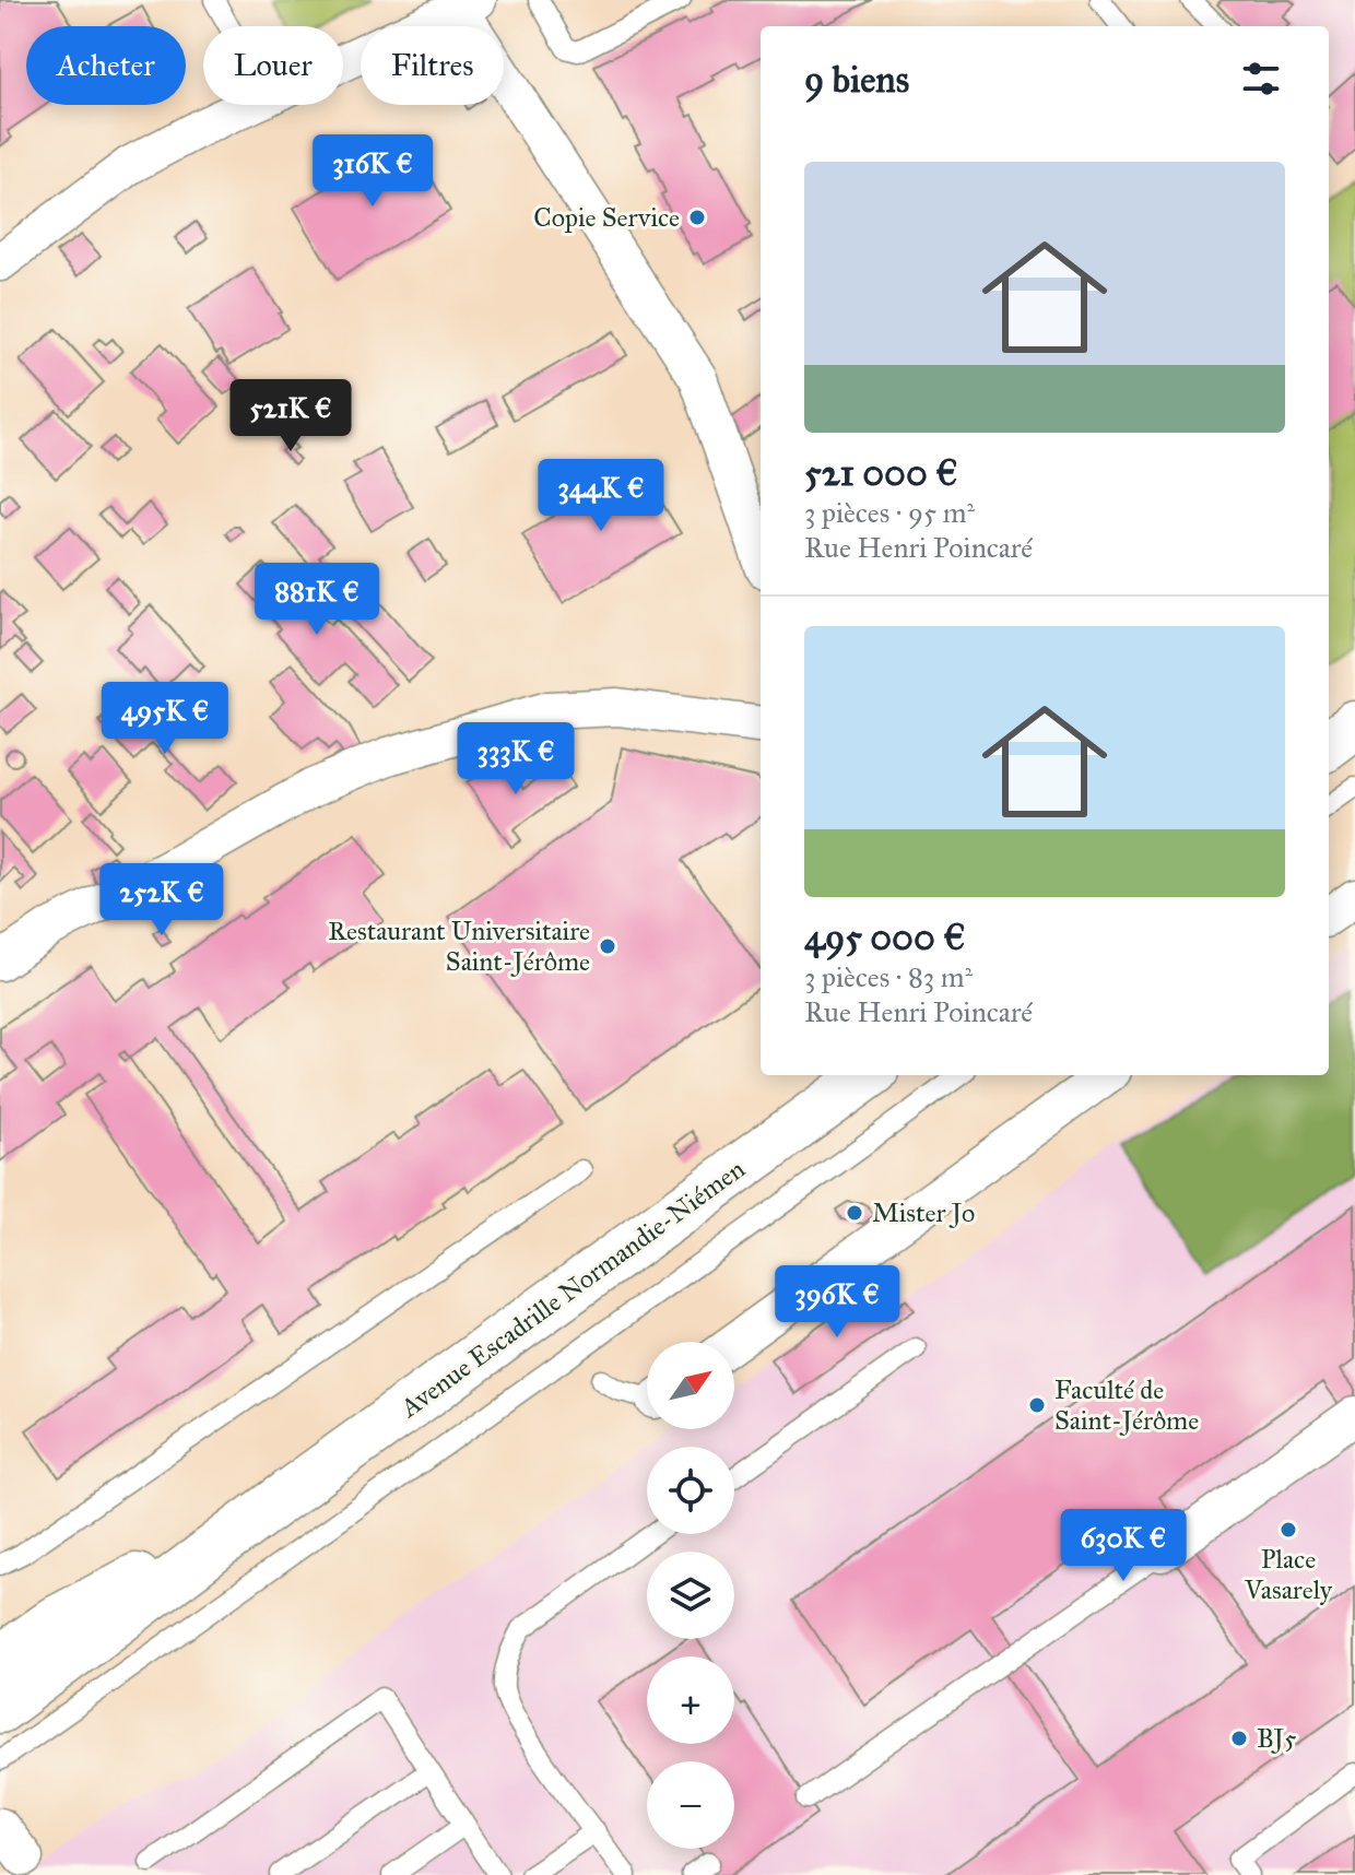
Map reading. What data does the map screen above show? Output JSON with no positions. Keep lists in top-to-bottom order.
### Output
{
  "streets": {
    "street": ["Avenue Escadrille Normandie-Niémen"]
  },
  "places": [
    "Copie Service",
    "Restaurant Universitaire Saint-Jérôme",
    "Mister Jo",
    "Faculté de Saint-Jérôme",
    "Place Vasarely",
    "BJ5"
  ],
  "north": "top right",
  "page": {
    "chip": ["Acheter", "Louer", "Filtres"],
    "heading": "9 biens",
    "list": [
      {
        "name": "521 000 €",
        "note": "3 pièces · 95 m² · Rue Henri Poincaré"
      },
      {
        "name": "495 000 €",
        "note": "3 pièces · 83 m² · Rue Henri Poincaré"
      }
    ],
    "price": [
      "316K €",
      "521K €",
      "344K €",
      "881K €",
      "495K €",
      "333K €",
      "252K €",
      "396K €",
      "630K €"
    ],
    "map_buttons": ["+", "−"]
  }
}
